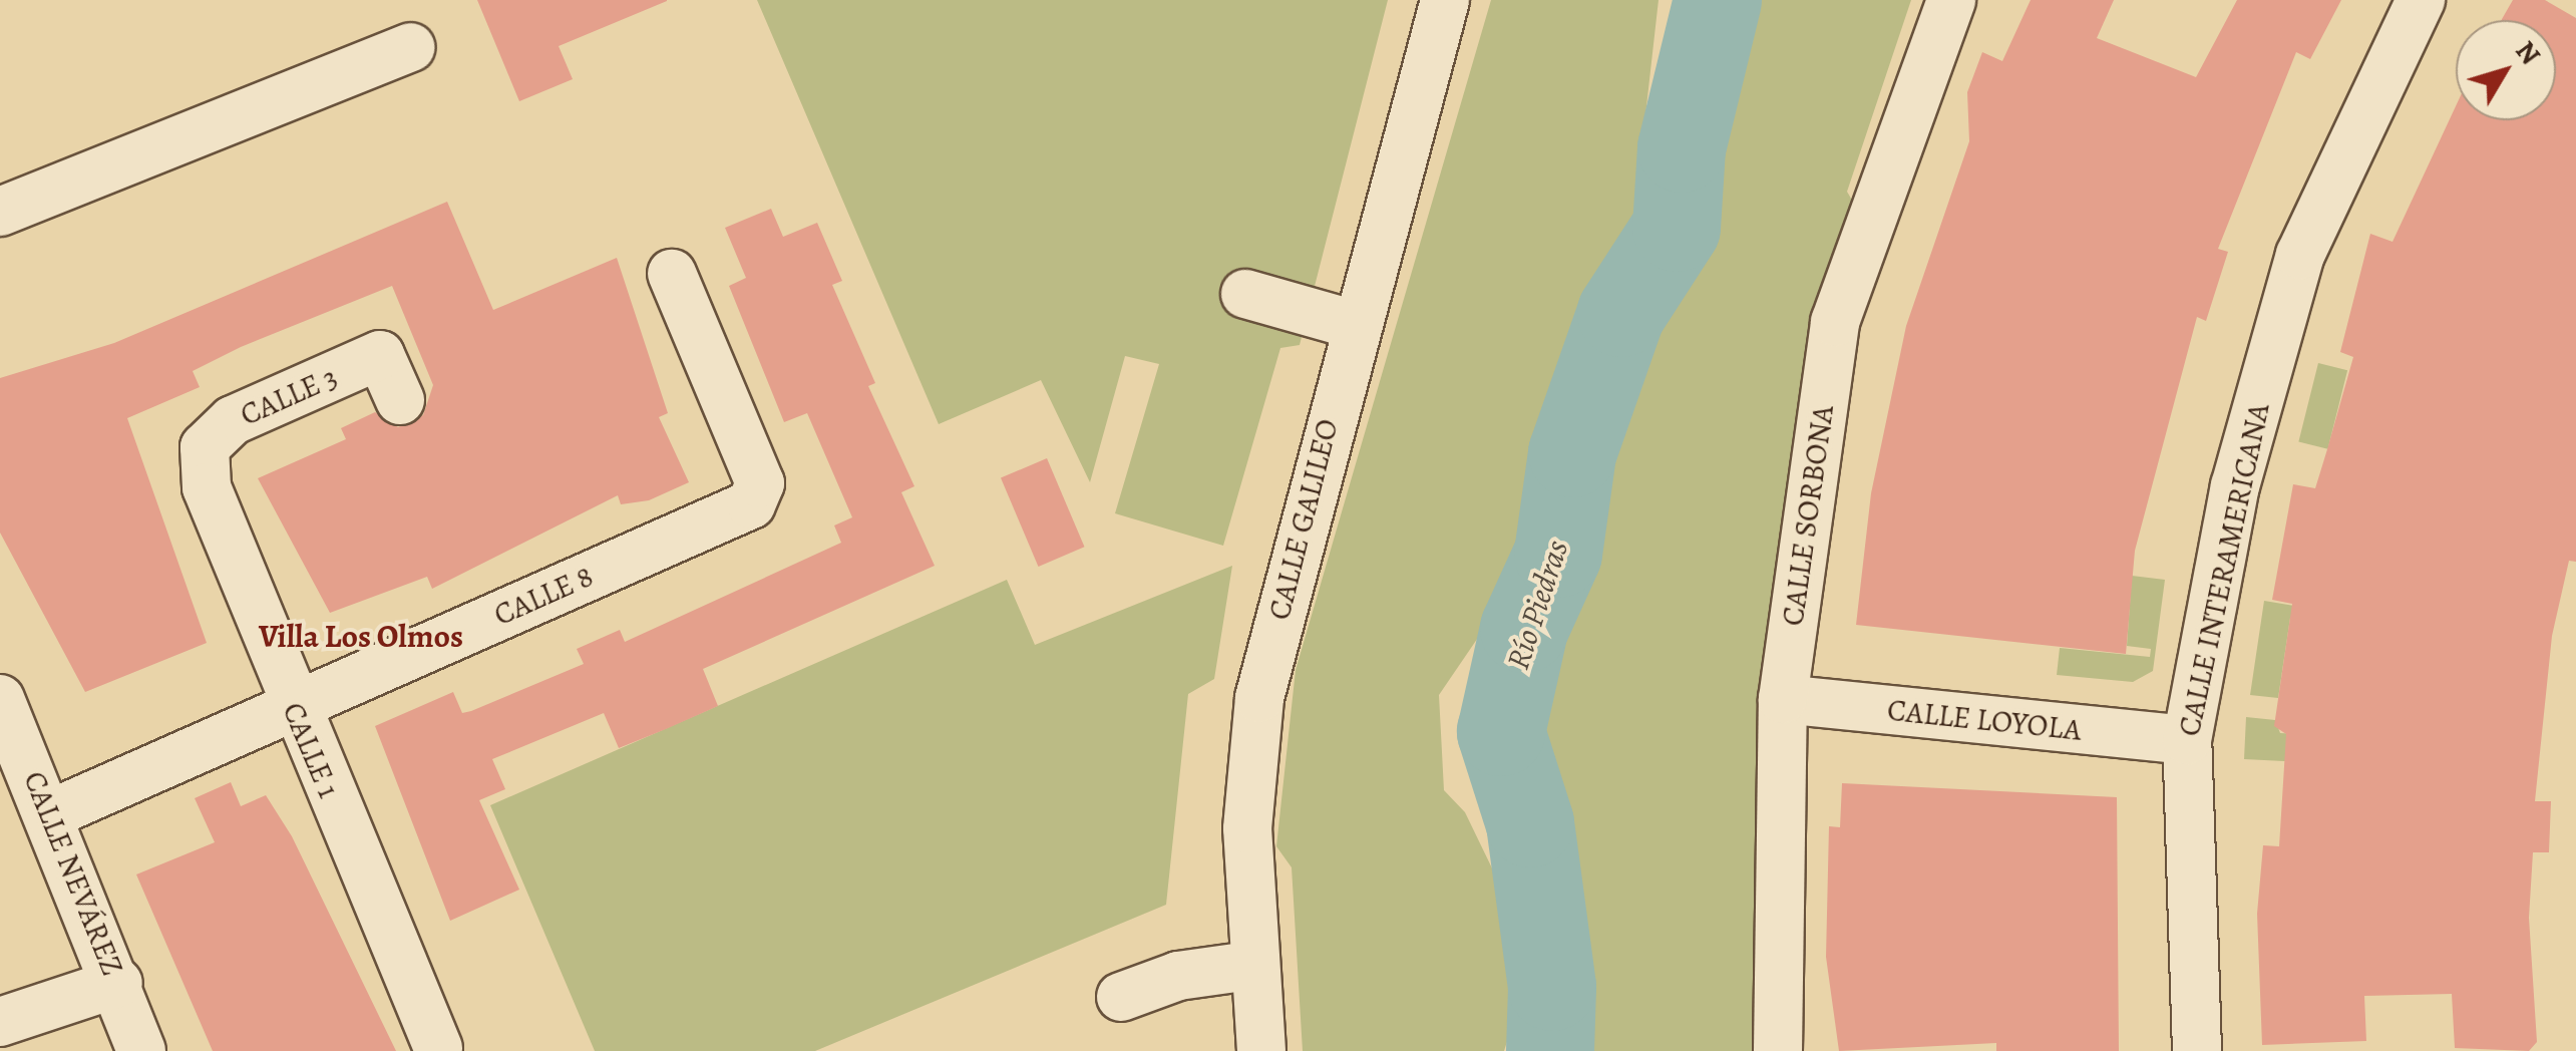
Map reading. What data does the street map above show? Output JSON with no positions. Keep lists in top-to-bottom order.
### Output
{
  "streets": {
    "street": [
      "CALLE 3",
      "CALLE SORBONA",
      "CALLE GALILEO",
      "CALLE INTERAMERICANA",
      "CALLE 8",
      "CALLE LOYOLA",
      "CALLE 1",
      "CALLE NEVÁREZ"
    ]
  },
  "crossings": [
    ["CALLE 3", "CALLE 1"],
    ["CALLE SORBONA", "CALLE LOYOLA"],
    ["CALLE INTERAMERICANA", "CALLE LOYOLA"],
    ["CALLE 8", "CALLE 1"],
    ["CALLE 8", "CALLE NEVÁREZ"]
  ],
  "districts": ["Villa Los Olmos"],
  "water": ["Río Piedras"],
  "north": "top right"
}
